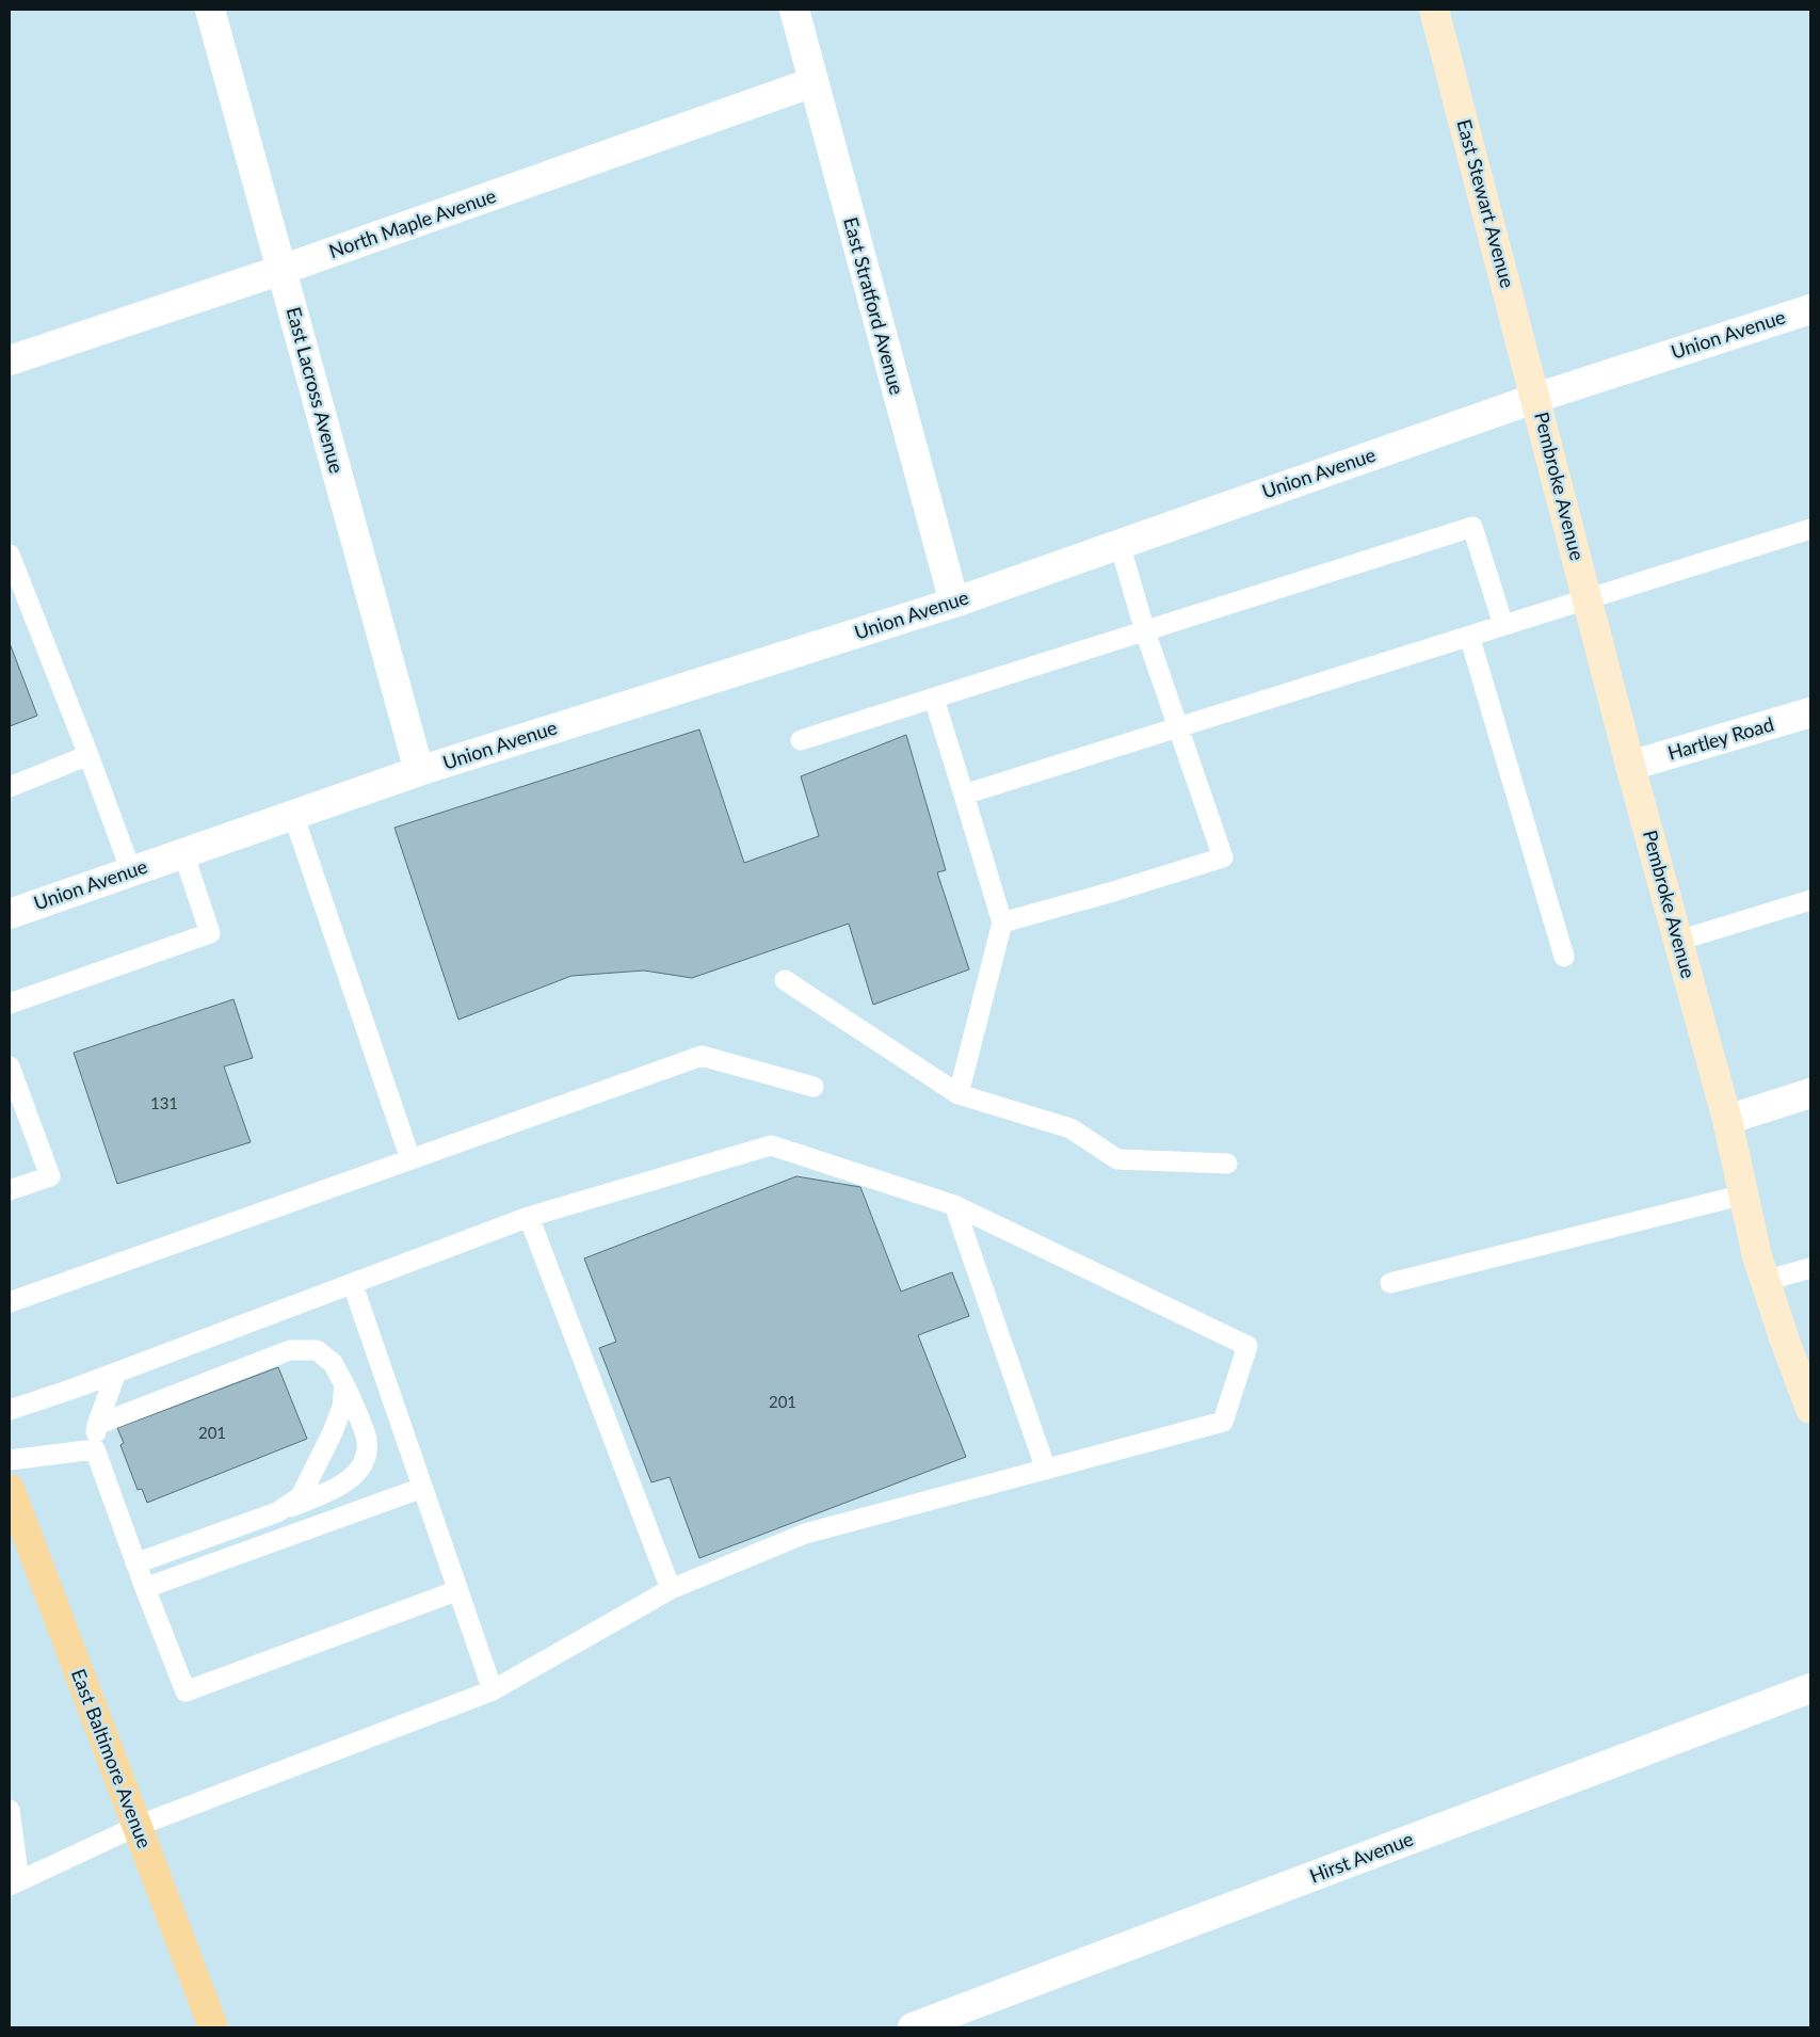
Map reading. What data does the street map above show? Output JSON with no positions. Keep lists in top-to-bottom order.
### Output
{
  "streets": {
    "main road": ["East Baltimore Avenue"],
    "street": [
      "East Stewart Avenue",
      "North Maple Avenue",
      "East Stratford Avenue",
      "Union Avenue",
      "East Lacross Avenue",
      "Pembroke Avenue",
      "Hartley Road",
      "Hirst Avenue"
    ]
  },
  "crossings": [
    ["East Stewart Avenue", "Union Avenue"],
    ["East Stewart Avenue", "Pembroke Avenue"],
    ["North Maple Avenue", "East Stratford Avenue"],
    ["North Maple Avenue", "East Lacross Avenue"],
    ["East Stratford Avenue", "Union Avenue"],
    ["Union Avenue", "East Lacross Avenue"],
    ["Union Avenue", "Pembroke Avenue"],
    ["Pembroke Avenue", "Hartley Road"]
  ],
  "house_numbers": ["131", "201", "201"]
}
